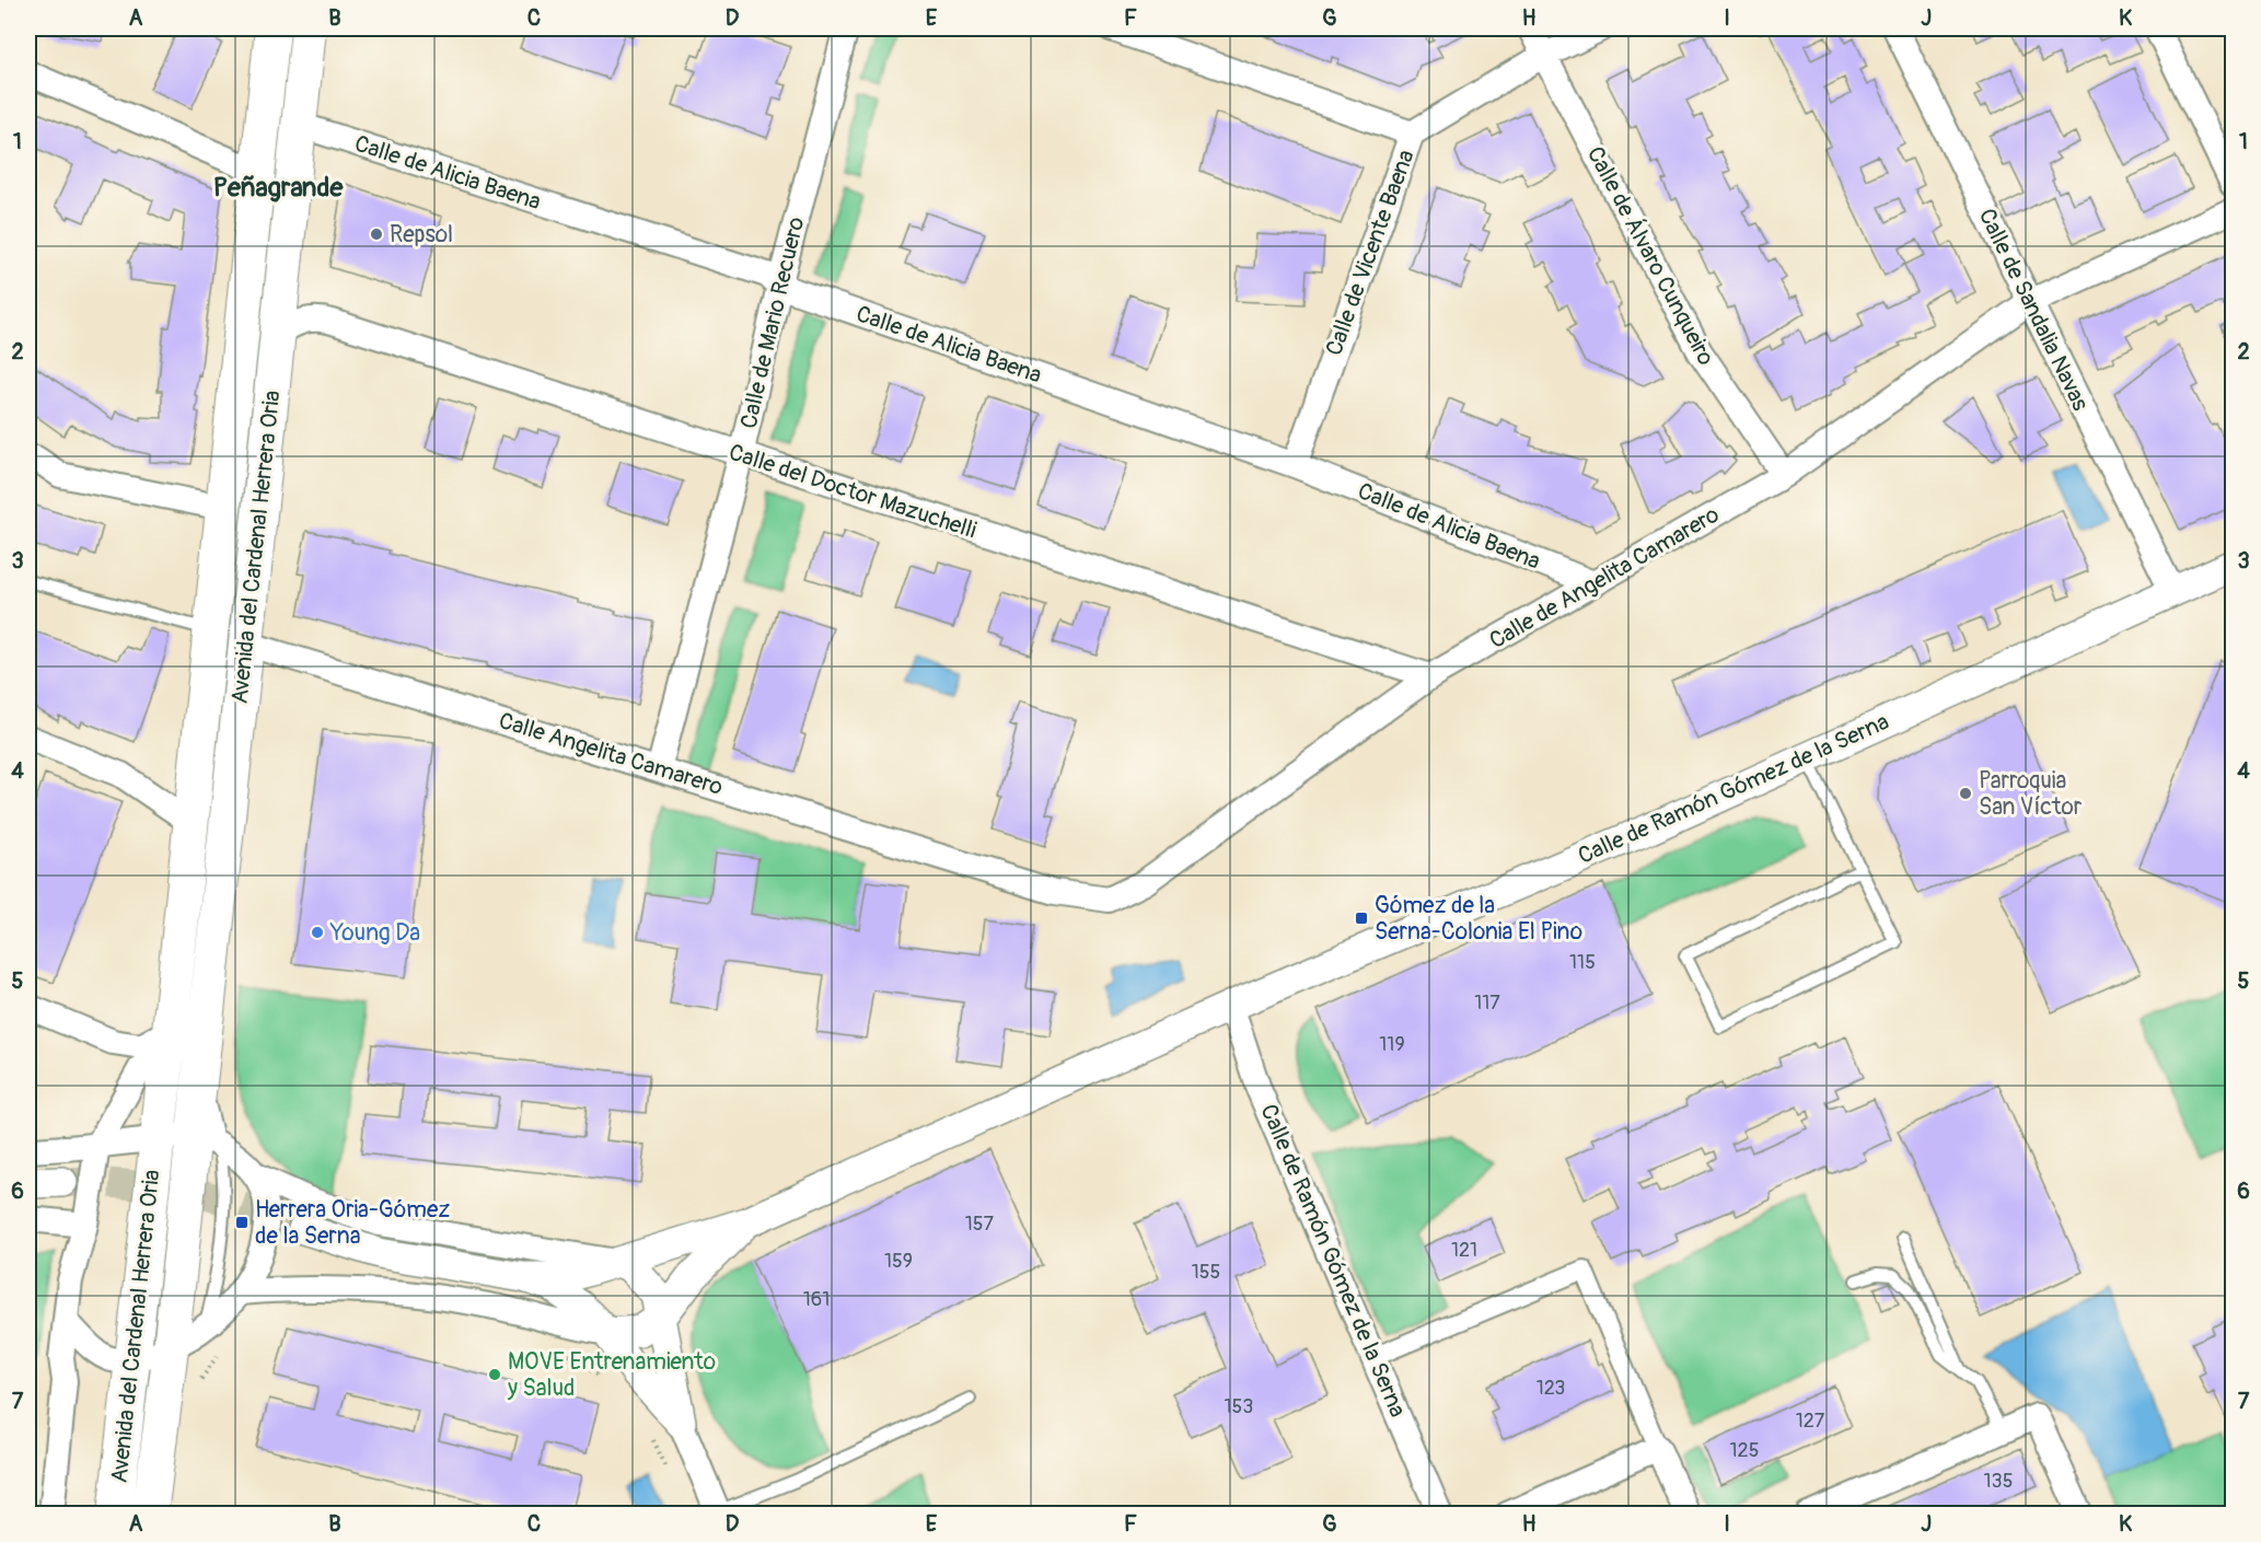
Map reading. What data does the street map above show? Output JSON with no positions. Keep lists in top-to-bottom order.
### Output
{
  "streets": {
    "main road": ["Avenida del Cardenal Herrera Oria"],
    "street": [
      "Calle de Alicia Baena",
      "Calle de Vicente Baena",
      "Calle de Álvaro Cunqueiro",
      "Calle de Sandalia Navas",
      "Calle de Mario Recuero",
      "Calle del Doctor Mazuchelli",
      "Calle de Angelita Camarero",
      "Calle Angelita Camarero",
      "Calle de Ramón Gómez de la Serna"
    ]
  },
  "crossings": [
    ["Calle de Alicia Baena", "Calle de Vicente Baena"],
    ["Calle de Alicia Baena", "Calle de Mario Recuero"],
    ["Calle de Alicia Baena", "Avenida del Cardenal Herrera Oria"],
    ["Calle de Alicia Baena", "Calle de Angelita Camarero"],
    ["Calle de Vicente Baena", "Calle de Álvaro Cunqueiro"],
    ["Calle de Álvaro Cunqueiro", "Calle de Angelita Camarero"],
    ["Calle de Sandalia Navas", "Calle de Angelita Camarero"],
    ["Calle de Sandalia Navas", "Calle de Ramón Gómez de la Serna"],
    ["Calle de Mario Recuero", "Calle del Doctor Mazuchelli"],
    ["Calle de Mario Recuero", "Calle Angelita Camarero"],
    ["Calle del Doctor Mazuchelli", "Avenida del Cardenal Herrera Oria"],
    ["Calle del Doctor Mazuchelli", "Calle de Angelita Camarero"],
    ["Avenida del Cardenal Herrera Oria", "Calle Angelita Camarero"],
    ["Avenida del Cardenal Herrera Oria", "Calle de Ramón Gómez de la Serna"],
    ["Calle de Angelita Camarero", "Calle Angelita Camarero"]
  ],
  "districts": ["Peñagrande"],
  "places": {
    "other": [
      "Repsol",
      "Parroquia San Víctor",
      "Young Da",
      "MOVE Entrenamiento y Salud"
    ],
    "transit": ["Gómez de la Serna-Colonia El Pino", "Herrera Oria-Gómez de la Serna"]
  },
  "house_numbers": [
    "115",
    "117",
    "119",
    "157",
    "121",
    "159",
    "155",
    "161",
    "123",
    "153",
    "127",
    "125",
    "135"
  ],
  "grid": {
    "columns": [
      "A",
      "B",
      "C",
      "D",
      "E",
      "F",
      "G",
      "H",
      "I",
      "J",
      "K"
    ],
    "rows": [
      "1",
      "2",
      "3",
      "4",
      "5",
      "6",
      "7"
    ]
  }
}
